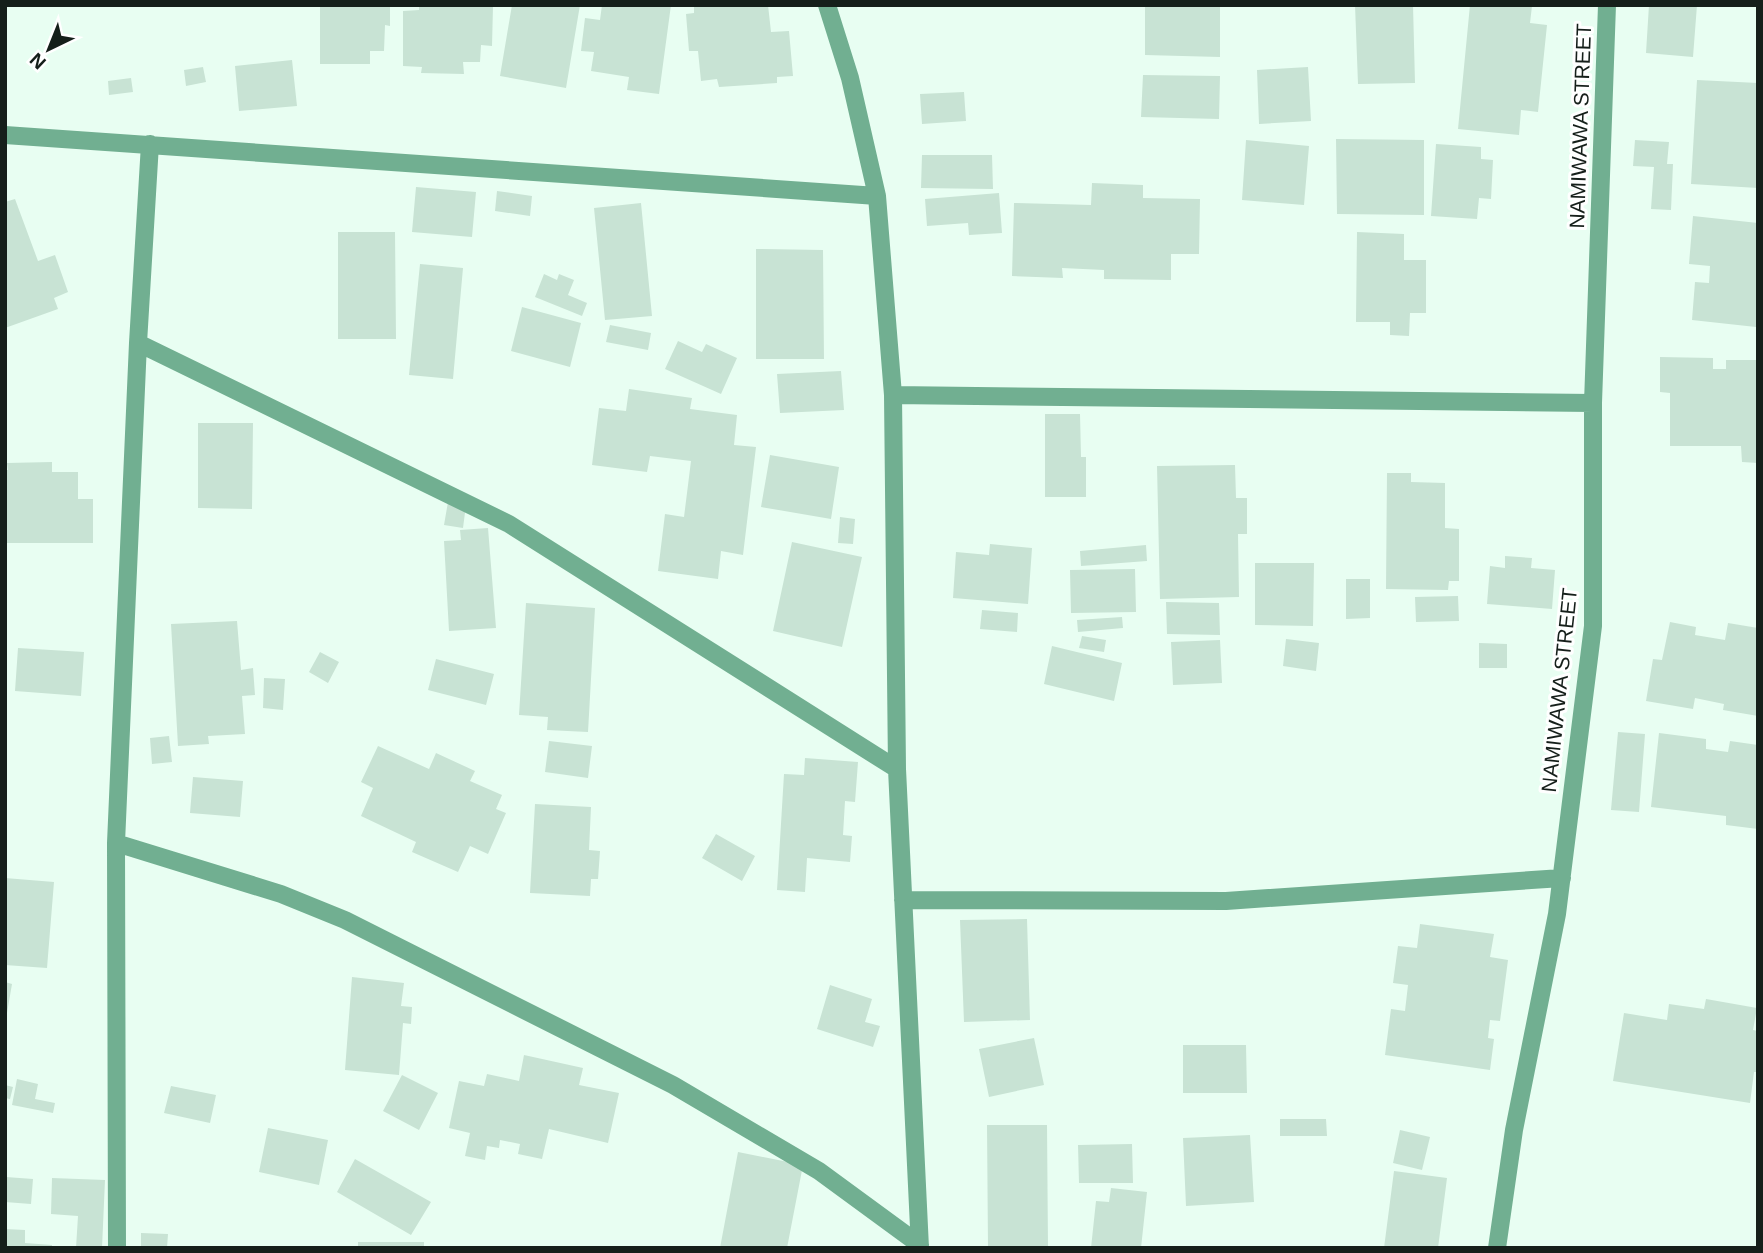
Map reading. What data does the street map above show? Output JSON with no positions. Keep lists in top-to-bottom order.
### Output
{
  "streets": {
    "street": ["NAMIWAWA STREET"]
  },
  "north": "bottom left"
}
